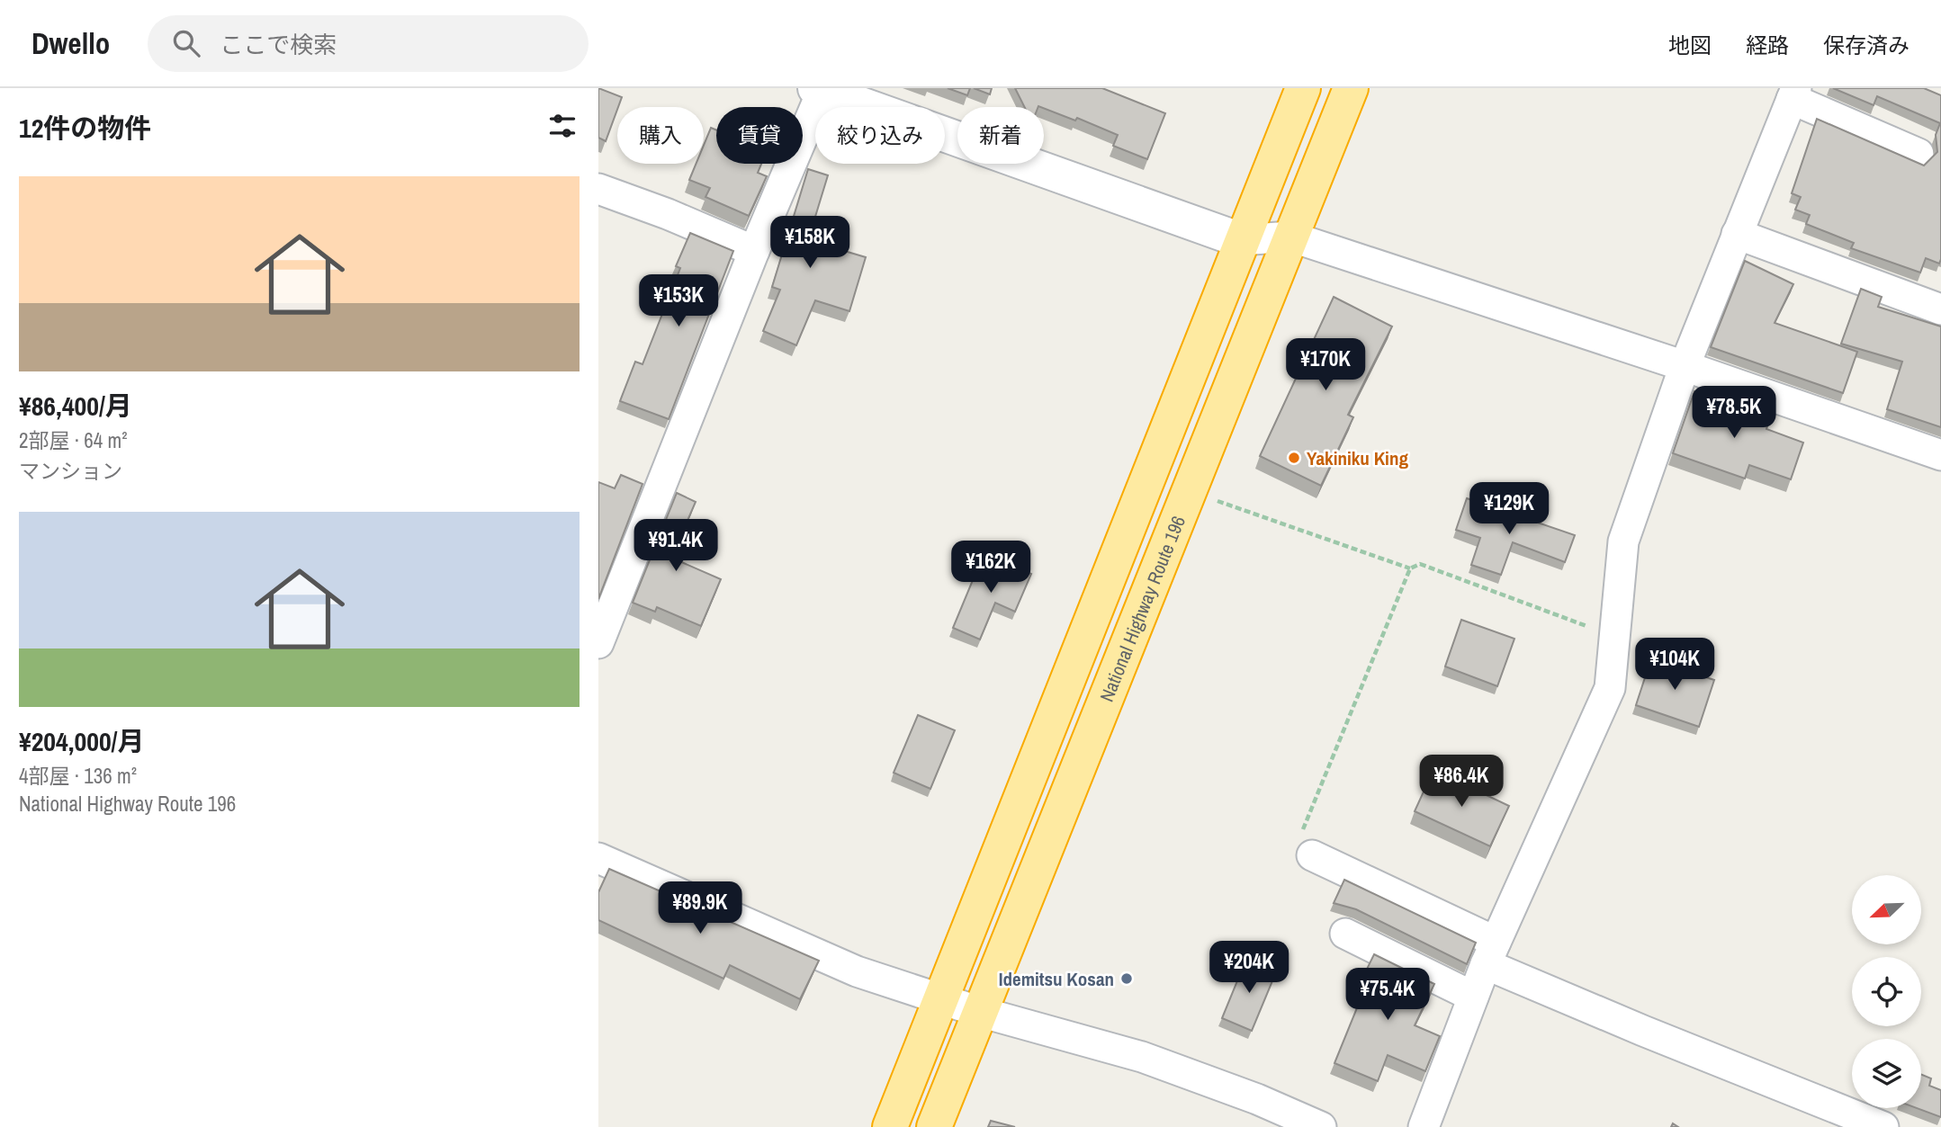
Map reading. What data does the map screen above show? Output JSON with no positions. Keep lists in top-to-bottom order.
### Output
{
  "streets": {
    "highway": ["National Highway Route 196"]
  },
  "places": ["Yakiniku King", "Idemitsu Kosan"],
  "north": "bottom left",
  "page": {
    "header": "Dwello",
    "search": "ここで検索",
    "nav": ["地図", "経路", "保存済み"],
    "heading": "12件の物件",
    "chip": [
      "購入",
      "賃貸",
      "絞り込み",
      "新着"
    ],
    "list": [
      {
        "name": "¥86,400/月",
        "note": "2部屋 · 64 m² · マンション"
      },
      {
        "name": "¥204,000/月",
        "note": "4部屋 · 136 m² · National Highway Route 196"
      }
    ],
    "price": [
      "¥158K",
      "¥153K",
      "¥170K",
      "¥78.5K",
      "¥129K",
      "¥91.4K",
      "¥162K",
      "¥104K",
      "¥86.4K",
      "¥89.9K",
      "¥204K",
      "¥75.4K"
    ]
  }
}
